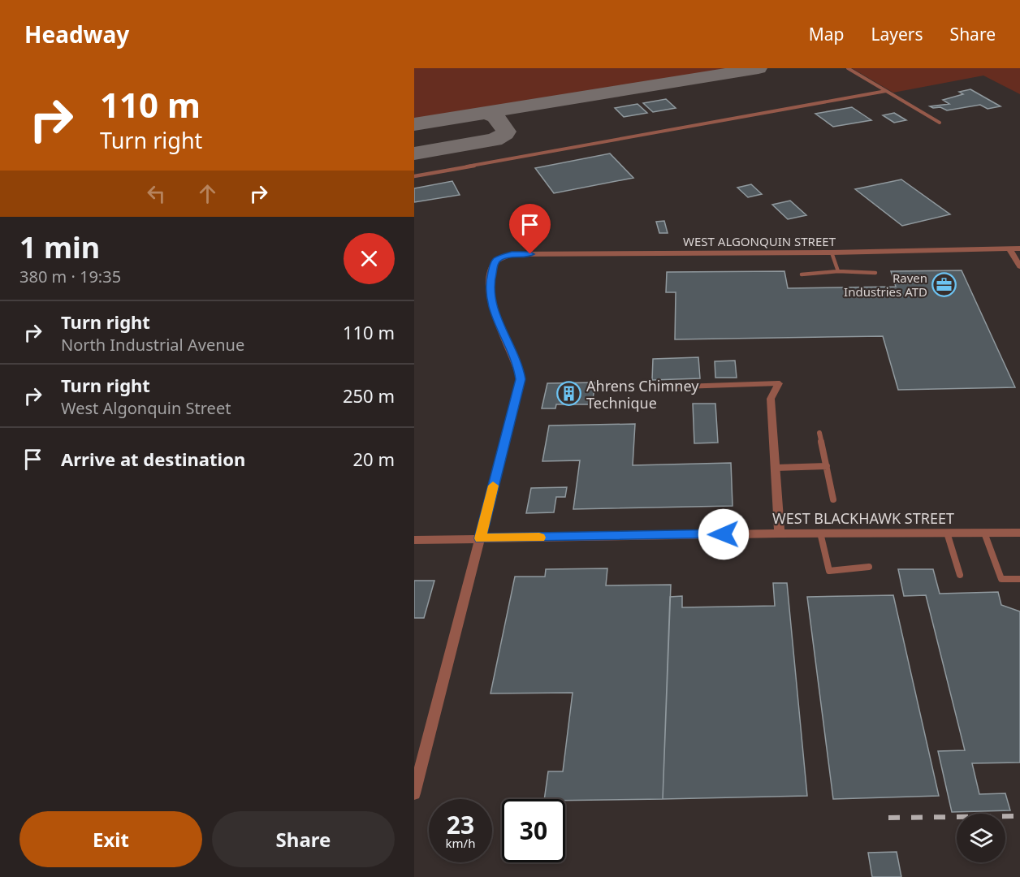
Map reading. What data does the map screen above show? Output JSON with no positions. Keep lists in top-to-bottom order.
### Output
{
  "streets": {
    "street": ["WEST ALGONQUIN STREET", "WEST BLACKHAWK STREET"]
  },
  "crossings": [
    ["WEST ALGONQUIN STREET", "WEST BLACKHAWK STREET"]
  ],
  "places": {
    "office": ["Raven Industries ATD"],
    "building": ["Ahrens Chimney Technique"]
  },
  "page": {
    "header": "Headway",
    "nav": ["Map", "Layers", "Share"],
    "turn": ["110 m", "Turn right"],
    "heading": ["1 min", "380 m · 19:35"],
    "list": [
      {
        "name": "Turn right",
        "note": "North Industrial Avenue",
        "value": "110 m"
      },
      {
        "name": "Turn right",
        "note": "West Algonquin Street",
        "value": "250 m"
      },
      {
        "name": "Arrive at destination",
        "value": "20 m"
      }
    ],
    "speed": "23 km/h",
    "limit": "30",
    "buttons": ["Exit", "Share"]
  }
}
